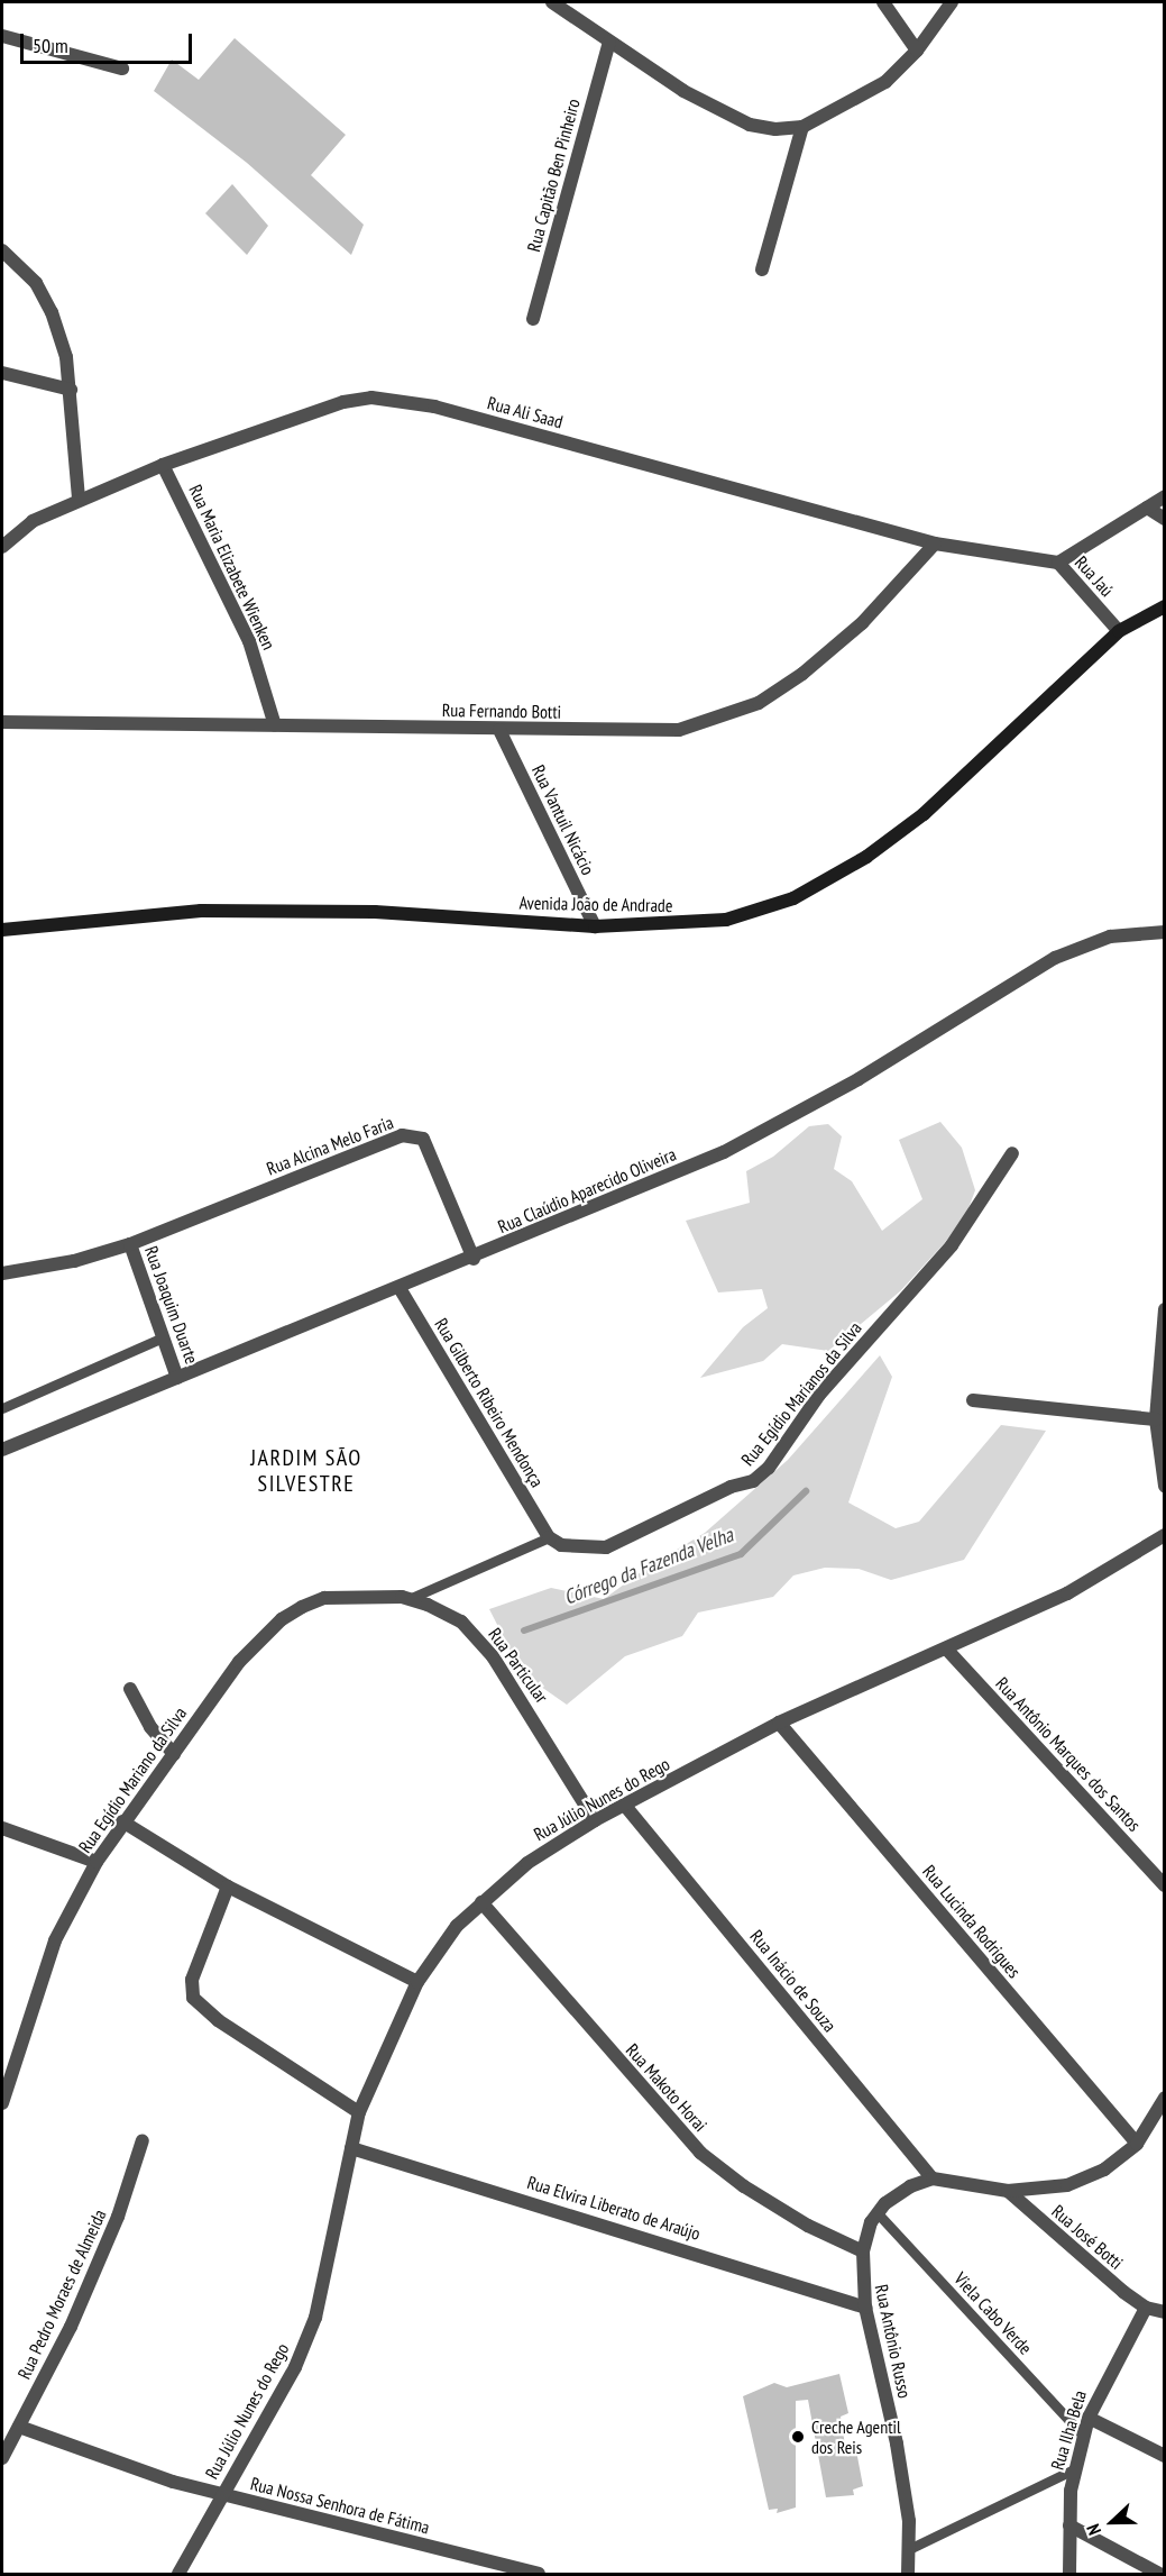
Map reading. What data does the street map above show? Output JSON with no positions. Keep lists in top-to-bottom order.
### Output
{
  "streets": {
    "main road": ["Avenida João de Andrade"],
    "street": [
      "Rua Capitão Ben Pinheiro",
      "Rua Ali Saad",
      "Rua Maria Elizabete Wienken",
      "Rua Jaú",
      "Rua Fernando Botti",
      "Rua Vantuil Nicácio",
      "Rua Alcina Melo Faria",
      "Rua Claúdio Aparecido Oliveira",
      "Rua Joaquim Duarte",
      "Rua Egídio Marianos da Silva",
      "Rua Gilberto Ribeiro Mendonça",
      "Rua Particular",
      "Rua Antônio Marques dos Santos",
      "Rua Egídio Mariano da Silva",
      "Rua Júlio Nunes do Rego",
      "Rua Lucinda Rodrigues",
      "Rua Inácio de Souza",
      "Rua Makoto Horai",
      "Rua Elvira Liberato de Araújo",
      "Rua José Botti",
      "Rua Pedro Moraes de Almeida",
      "Rua Antônio Russo",
      "Rua Ilha Bela",
      "Rua Nossa Senhora de Fátima"
    ],
    "lane": ["Viela Cabo Verde"]
  },
  "crossings": [
    ["Rua Ali Saad", "Rua Maria Elizabete Wienken"],
    ["Rua Ali Saad", "Rua Jaú"],
    ["Rua Ali Saad", "Rua Fernando Botti"],
    ["Rua Maria Elizabete Wienken", "Rua Fernando Botti"],
    ["Rua Jaú", "Avenida João de Andrade"],
    ["Rua Fernando Botti", "Rua Vantuil Nicácio"],
    ["Rua Vantuil Nicácio", "Avenida João de Andrade"],
    ["Rua Alcina Melo Faria", "Rua Claúdio Aparecido Oliveira"],
    ["Rua Alcina Melo Faria", "Rua Joaquim Duarte"],
    ["Rua Claúdio Aparecido Oliveira", "Rua Joaquim Duarte"],
    ["Rua Claúdio Aparecido Oliveira", "Rua Gilberto Ribeiro Mendonça"],
    ["Rua Egídio Marianos da Silva", "Rua Gilberto Ribeiro Mendonça"],
    ["Rua Particular", "Rua Egídio Mariano da Silva"],
    ["Rua Particular", "Rua Júlio Nunes do Rego"],
    ["Rua Antônio Marques dos Santos", "Rua Júlio Nunes do Rego"],
    ["Rua Júlio Nunes do Rego", "Rua Lucinda Rodrigues"],
    ["Rua Júlio Nunes do Rego", "Rua Inácio de Souza"],
    ["Rua Júlio Nunes do Rego", "Rua Makoto Horai"],
    ["Rua Júlio Nunes do Rego", "Rua Elvira Liberato de Araújo"],
    ["Rua Júlio Nunes do Rego", "Rua Nossa Senhora de Fátima"],
    ["Rua Inácio de Souza", "Rua Antônio Russo"],
    ["Rua Makoto Horai", "Rua Antônio Russo"],
    ["Rua Elvira Liberato de Araújo", "Rua Antônio Russo"],
    ["Rua José Botti", "Rua Ilha Bela"],
    ["Rua Pedro Moraes de Almeida", "Rua Nossa Senhora de Fátima"],
    ["Viela Cabo Verde", "Rua Antônio Russo"],
    ["Viela Cabo Verde", "Rua Ilha Bela"]
  ],
  "districts": ["JARDIM SÃO SILVESTRE"],
  "water": ["Córrego da Fazenda Velha"],
  "places": ["Creche Agentil dos Reis"],
  "scale_bar": "50 m",
  "north": "left"
}
